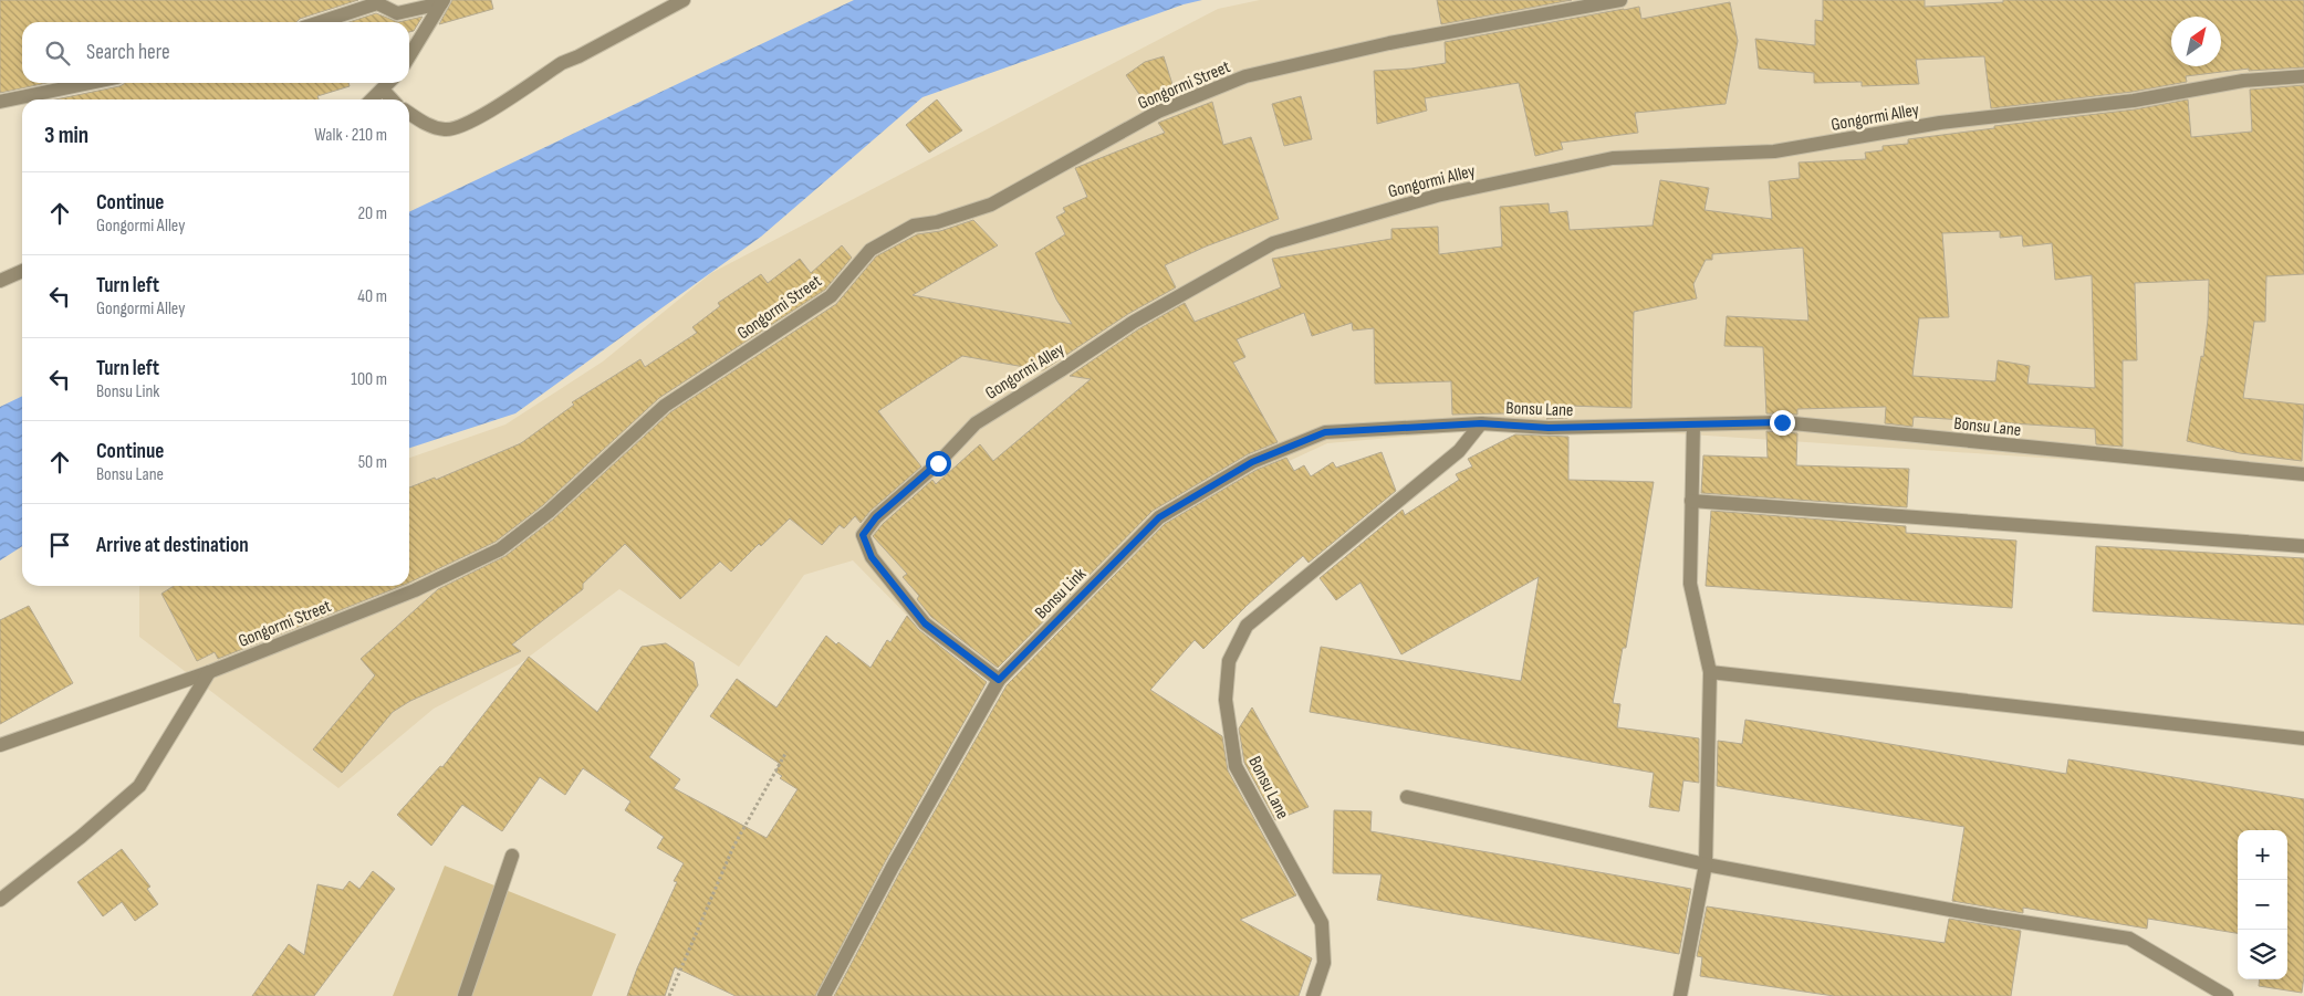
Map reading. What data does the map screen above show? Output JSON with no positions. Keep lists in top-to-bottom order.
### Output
{
  "streets": {
    "street": [
      "Gongormi Street",
      "Gongormi Alley",
      "Bonsu Lane",
      "Bonsu Link"
    ]
  },
  "crossings": [
    ["Gongormi Alley", "Bonsu Link"],
    ["Bonsu Lane", "Bonsu Link"]
  ],
  "north": "top right",
  "page": {
    "search": "Search here",
    "heading": ["3 min", "Walk · 210 m"],
    "list": [
      ["Continue", "Gongormi Alley", "20 m"],
      ["Turn left", "Gongormi Alley", "40 m"],
      ["Turn left", "Bonsu Link", "100 m"],
      ["Continue", "Bonsu Lane", "50 m"],
      "Arrive at destination"
    ],
    "map_buttons": ["+", "−"]
  }
}
